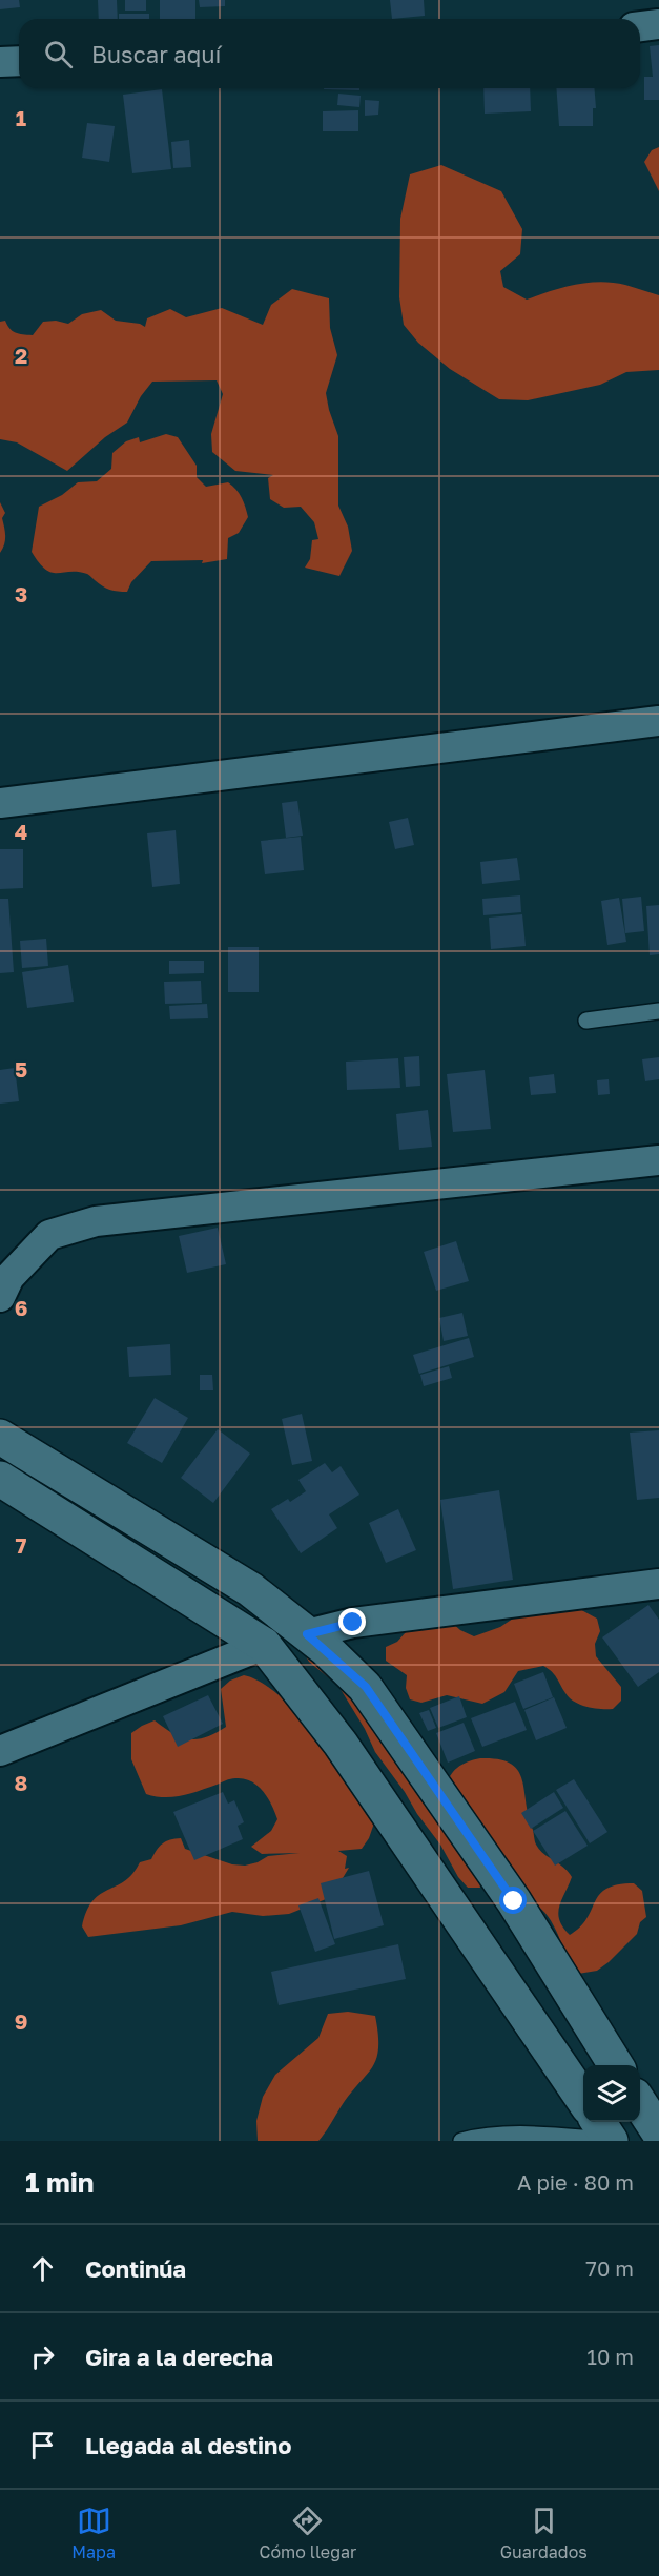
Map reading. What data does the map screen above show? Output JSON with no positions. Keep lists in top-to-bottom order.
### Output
{
  "page": {
    "search": "Buscar aquí",
    "heading": ["1 min", "A pie · 80 m"],
    "list": [
      ["Continúa", "70 m"],
      ["Gira a la derecha", "10 m"],
      "Llegada al destino"
    ],
    "nav": ["Mapa", "Cómo llegar", "Guardados"]
  },
  "grid": {
    "rows": [
      "1",
      "2",
      "3",
      "4",
      "5",
      "6",
      "7",
      "8",
      "9"
    ]
  }
}
